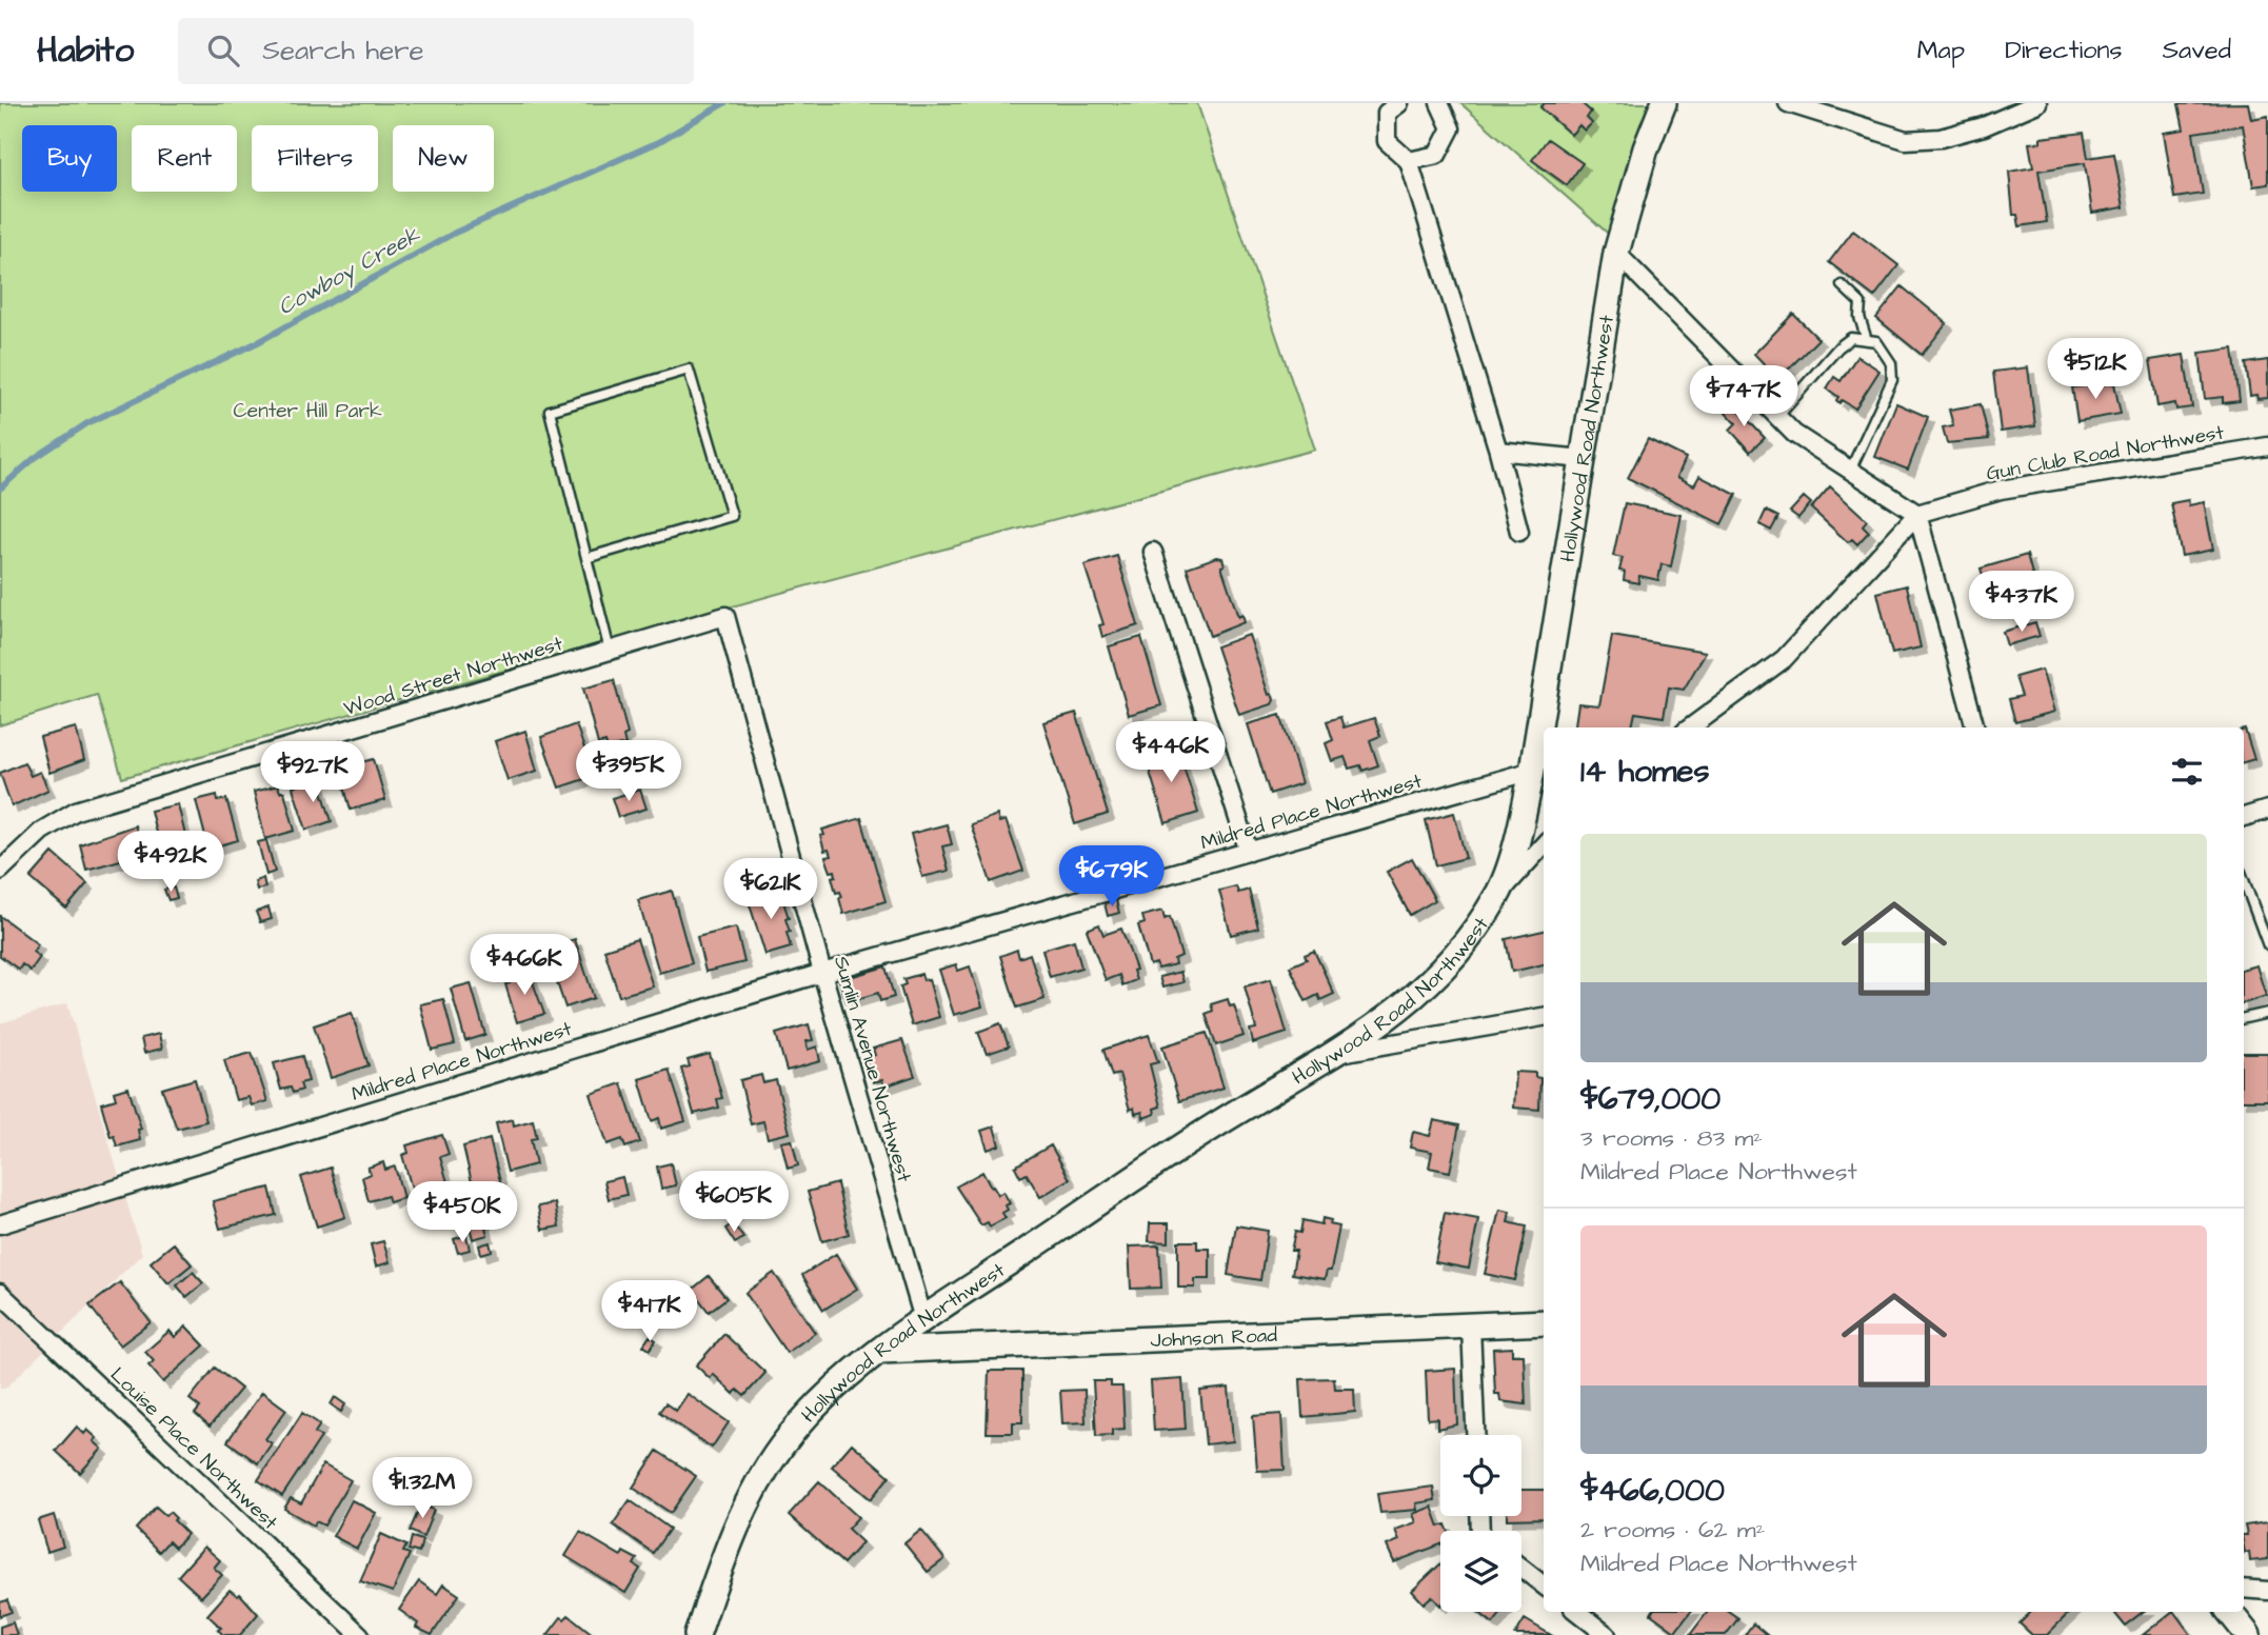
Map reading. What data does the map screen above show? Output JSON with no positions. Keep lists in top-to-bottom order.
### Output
{
  "streets": {
    "street": [
      "Hollywood Road Northwest",
      "Gun Club Road Northwest",
      "Wood Street Northwest",
      "Mildred Place Northwest",
      "Sumlin Avenue Northwest",
      "Johnson Road",
      "Louise Place Northwest"
    ]
  },
  "crossings": [
    ["Hollywood Road Northwest", "Mildred Place Northwest"],
    ["Hollywood Road Northwest", "Sumlin Avenue Northwest"],
    ["Hollywood Road Northwest", "Johnson Road"],
    ["Wood Street Northwest", "Sumlin Avenue Northwest"],
    ["Mildred Place Northwest", "Sumlin Avenue Northwest"]
  ],
  "water": ["Cowboy Creek"],
  "parks": ["Center Hill Park"],
  "page": {
    "header": "Habito",
    "search": "Search here",
    "nav": ["Map", "Directions", "Saved"],
    "chip": [
      "Buy",
      "Rent",
      "Filters",
      "New"
    ],
    "price": [
      "$512K",
      "$747K",
      "$437K",
      "$446K",
      "$395K",
      "$927K",
      "$492K",
      "$679K",
      "$621K",
      "$466K",
      "$605K",
      "$450K",
      "$417K",
      "$1.32M"
    ],
    "heading": "14 homes",
    "list": [
      {
        "name": "$679,000",
        "note": "3 rooms · 83 m² · Mildred Place Northwest"
      },
      {
        "name": "$466,000",
        "note": "2 rooms · 62 m² · Mildred Place Northwest"
      }
    ]
  }
}
